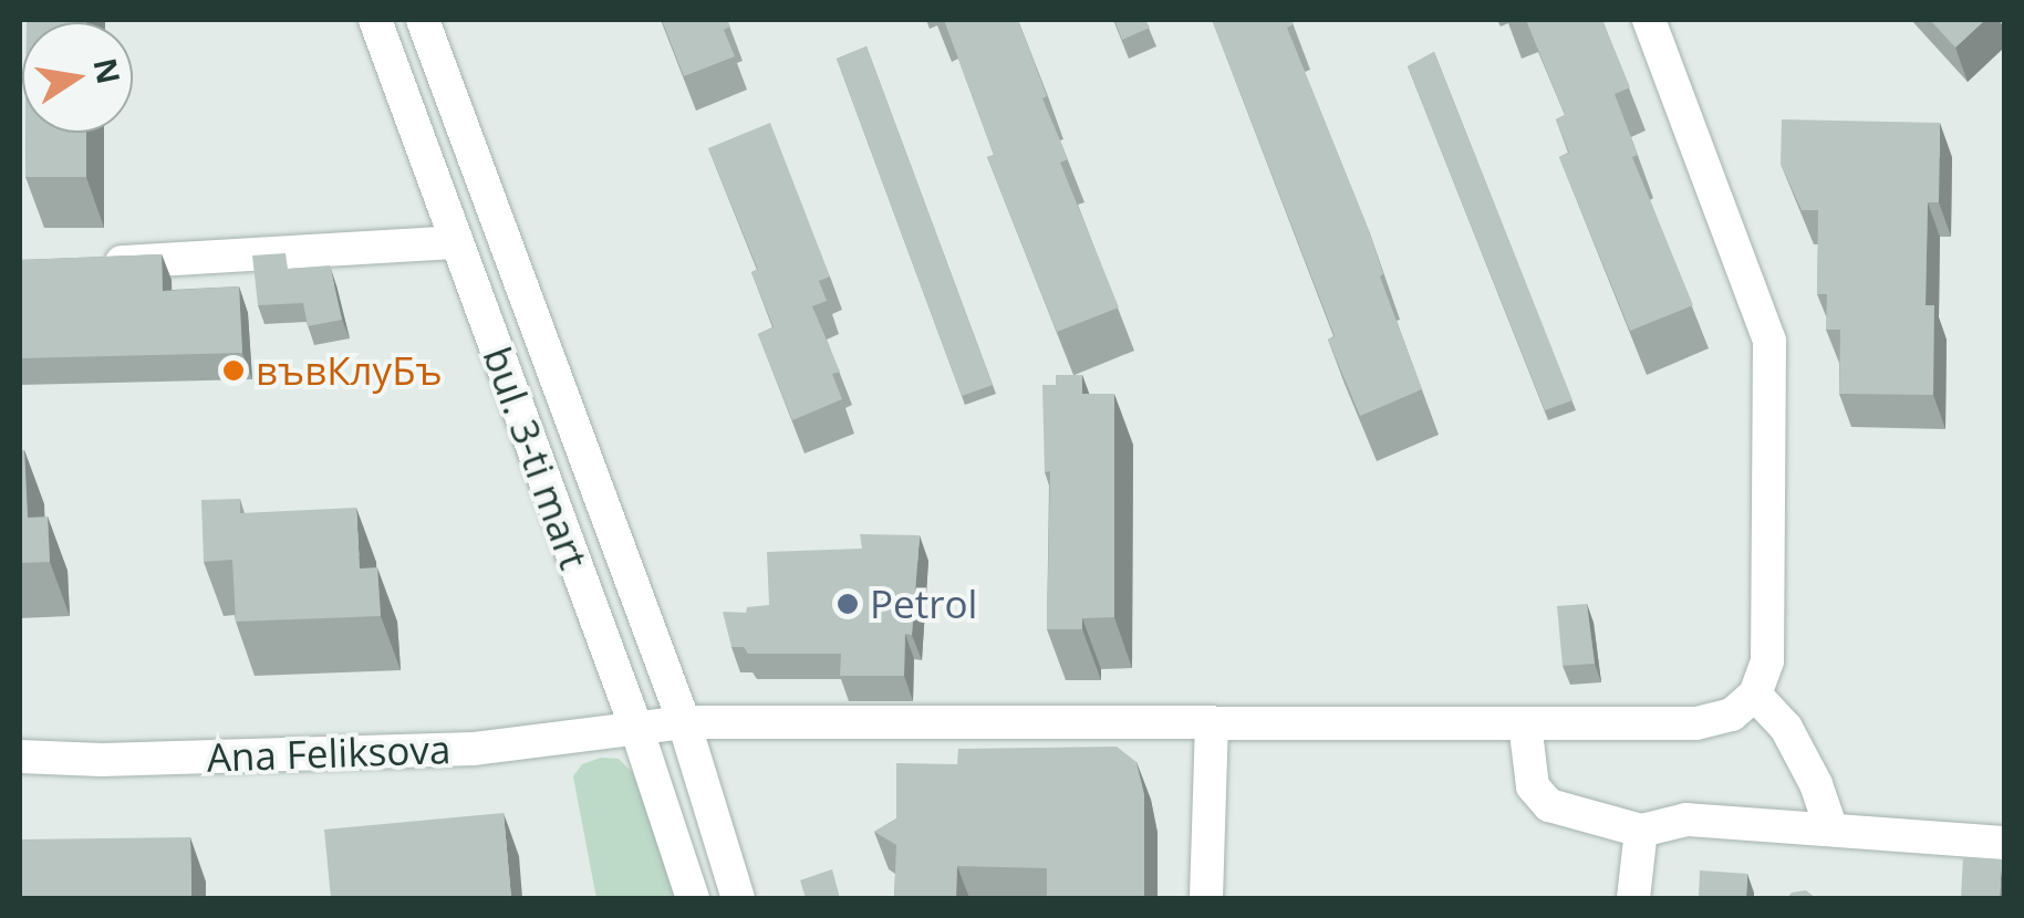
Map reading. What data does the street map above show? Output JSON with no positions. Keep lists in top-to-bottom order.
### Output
{
  "streets": {
    "street": ["bul. 3-ti mart", "Ana Feliksova"]
  },
  "crossings": [
    ["bul. 3-ti mart", "Ana Feliksova"]
  ],
  "places": ["въвКлуБъ", "Petrol"],
  "north": "right"
}
